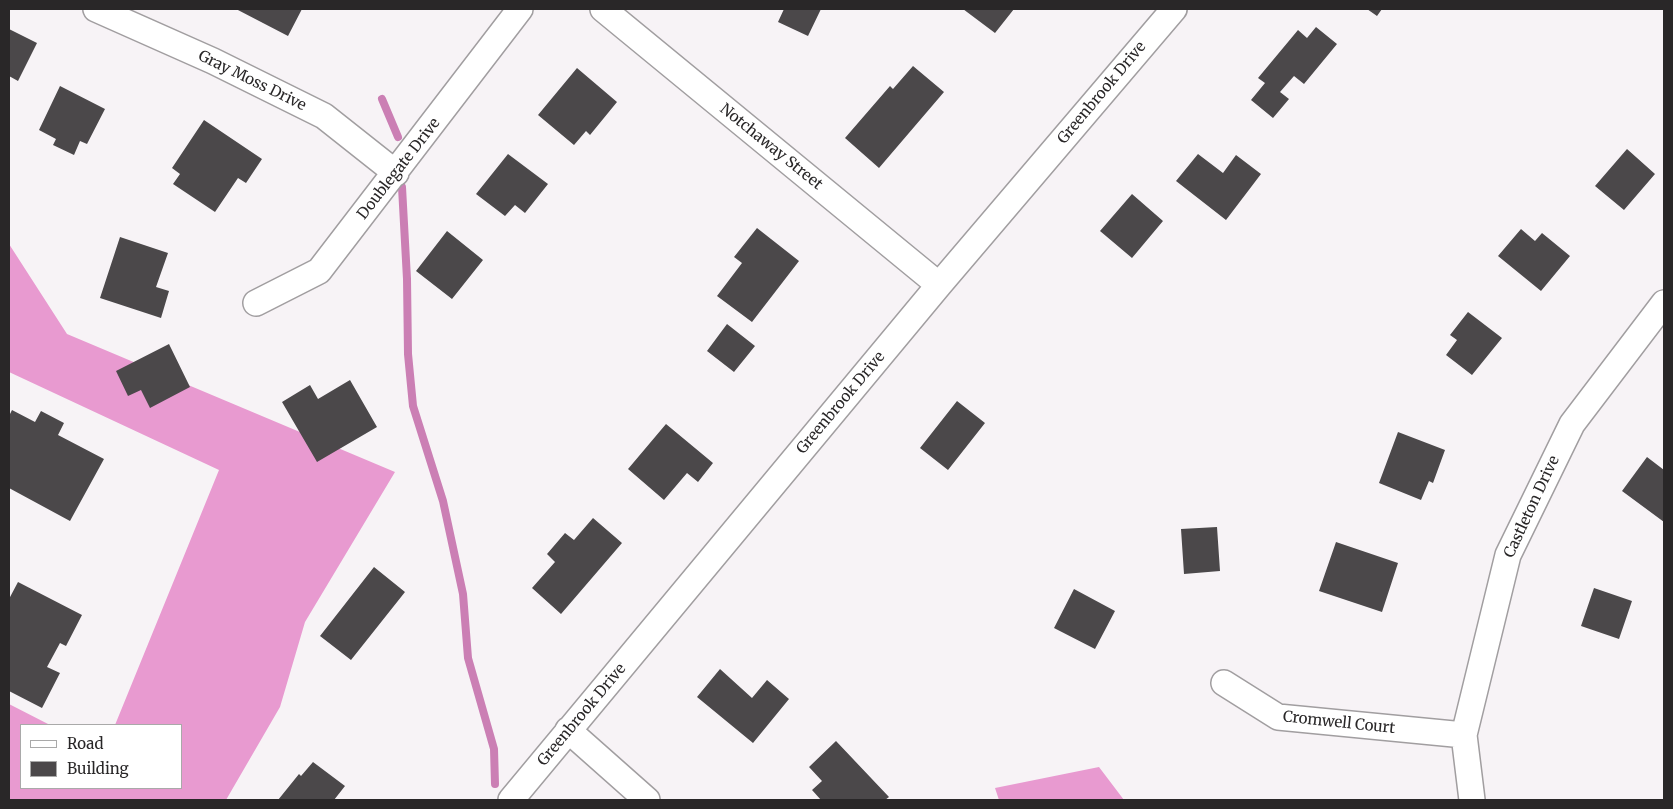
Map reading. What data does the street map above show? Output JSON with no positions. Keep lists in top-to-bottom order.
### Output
{
  "streets": {
    "street": [
      "Gray Moss Drive",
      "Greenbrook Drive",
      "Notchaway Street",
      "Doublegate Drive",
      "Castleton Drive",
      "Cromwell Court"
    ]
  },
  "crossings": [
    ["Gray Moss Drive", "Doublegate Drive"],
    ["Greenbrook Drive", "Notchaway Street"],
    ["Castleton Drive", "Cromwell Court"]
  ],
  "legend": ["Road", "Building"]
}
